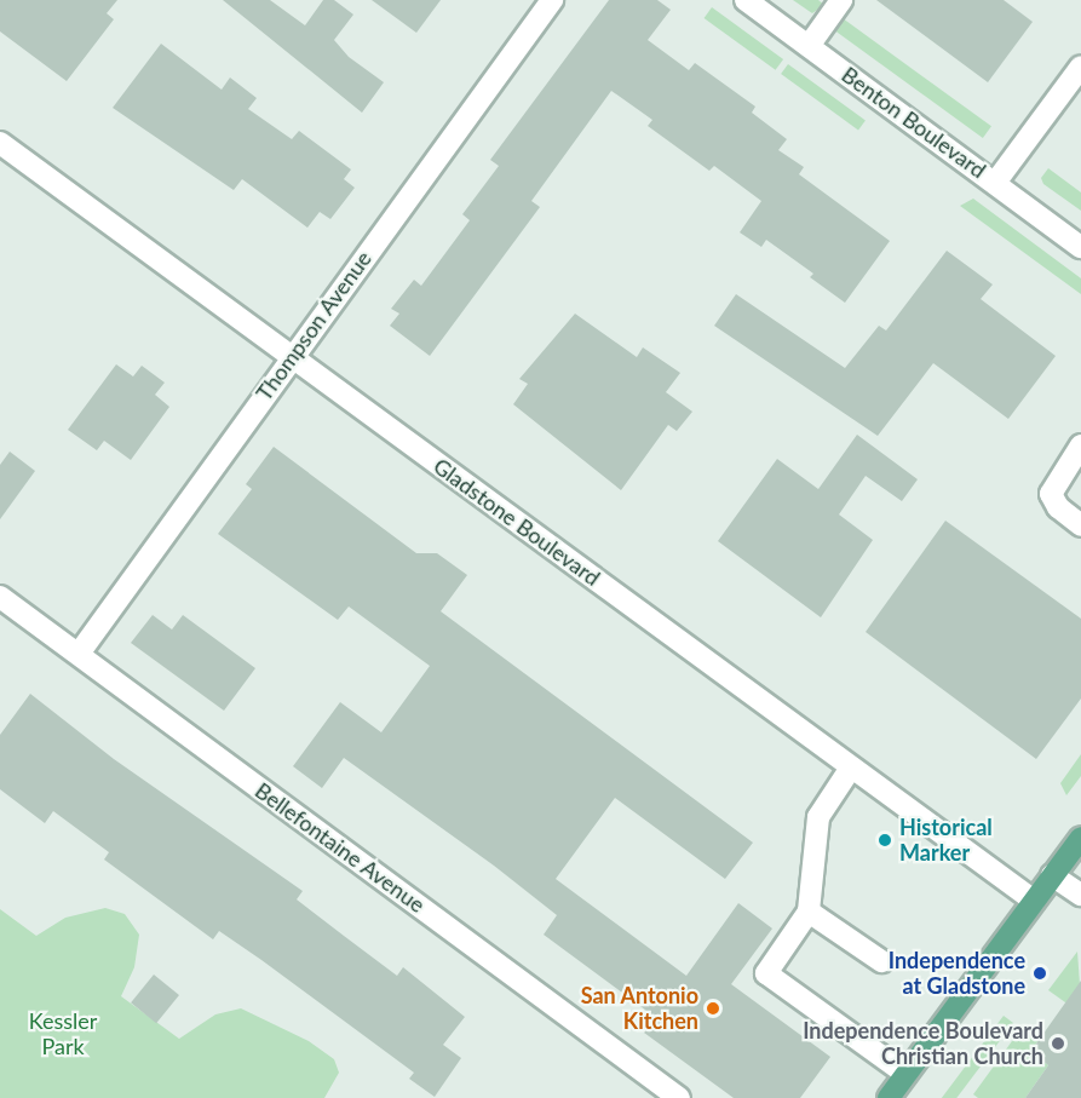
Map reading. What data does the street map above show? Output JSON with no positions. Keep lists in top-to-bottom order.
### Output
{
  "streets": {
    "street": [
      "Benton Boulevard",
      "Thompson Avenue",
      "Gladstone Boulevard",
      "Bellefontaine Avenue"
    ]
  },
  "crossings": [
    ["Thompson Avenue", "Gladstone Boulevard"],
    ["Thompson Avenue", "Bellefontaine Avenue"]
  ],
  "parks": ["Kessler Park"],
  "places": [
    "Historical Marker",
    "Independence at Gladstone",
    "San Antonio Kitchen",
    "Independence Boulevard Christian Church"
  ]
}
